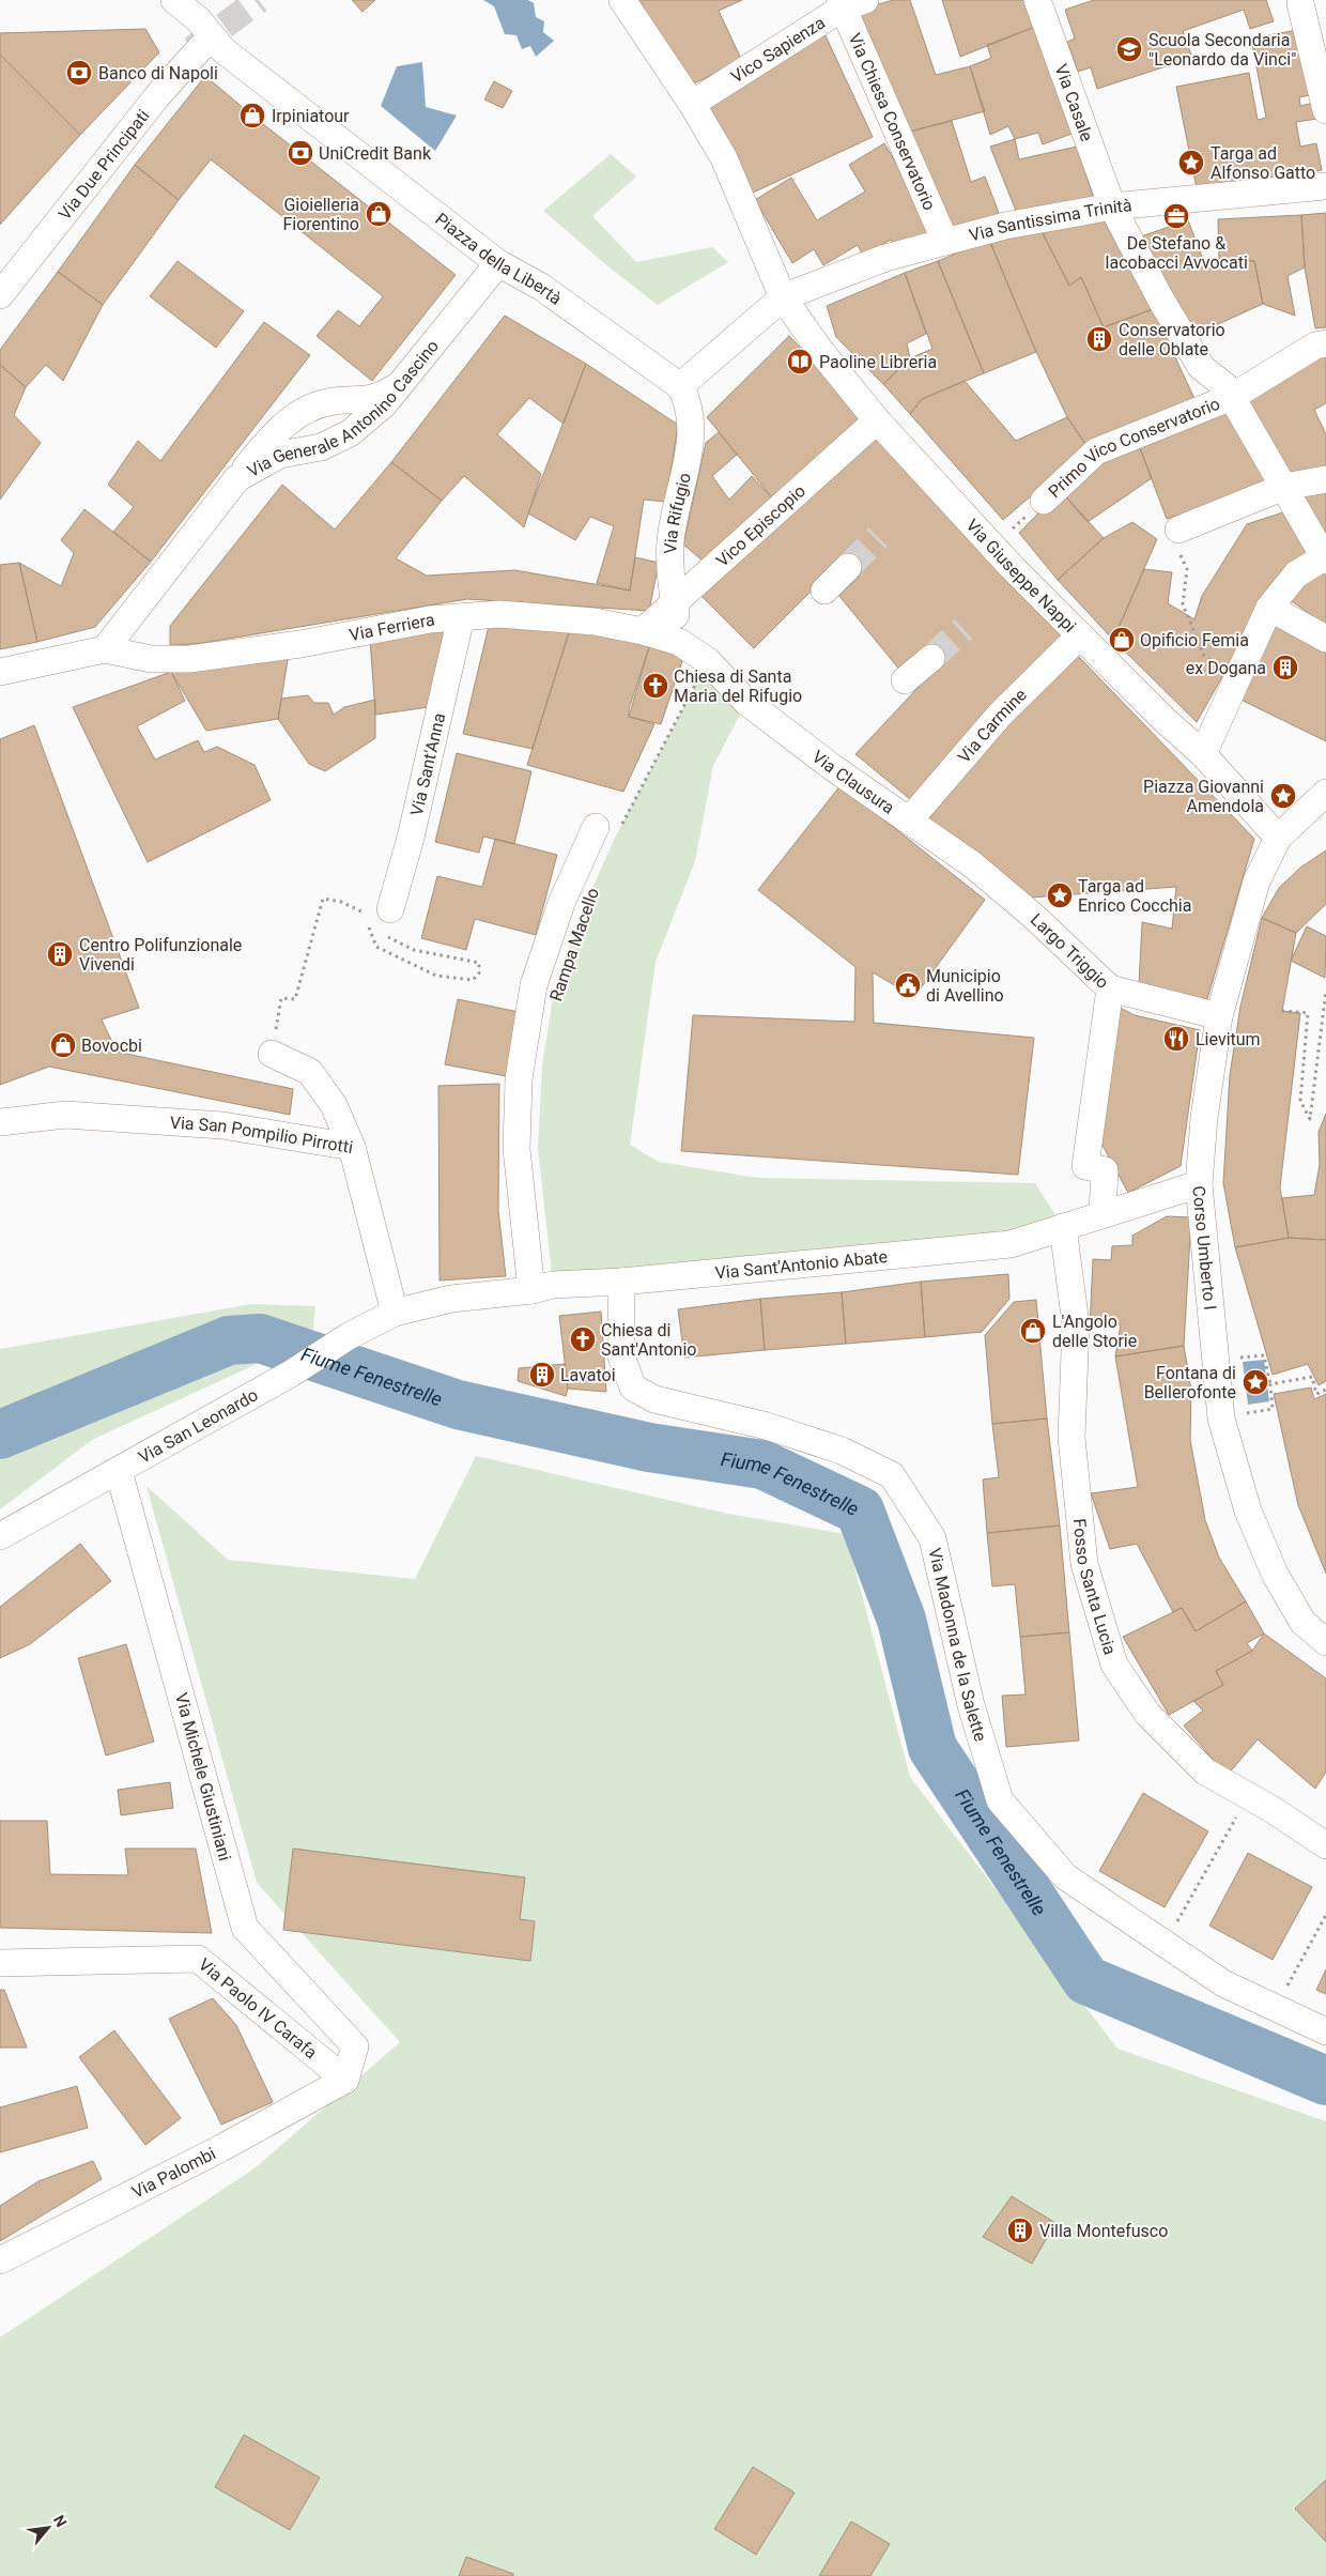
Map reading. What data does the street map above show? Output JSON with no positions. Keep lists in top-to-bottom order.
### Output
{
  "streets": {
    "street": [
      "Vico Sapienza",
      "Via Casale",
      "Via Chiesa Conservatorio",
      "Via Due Principati",
      "Via Santissima Trinità",
      "Piazza della Libertà",
      "Via Generale Antonino Cascino",
      "Primo Vico Conservatorio",
      "Via Rifugio",
      "Vico Episcopio",
      "Via Giuseppe Nappi",
      "Via Ferriera",
      "Via Carmine",
      "Via Sant'Anna",
      "Via Clausura",
      "Rampa Macello",
      "Largo Triggio",
      "Via San Pompilio Pirrotti",
      "Corso Umberto I",
      "Via Sant'Antonio Abate",
      "Via San Leonardo",
      "Fosso Santa Lucia",
      "Via Madonna de la Salette",
      "Via Michele Giustiniani",
      "Via Paolo IV Carafa",
      "Via Palombi"
    ]
  },
  "crossings": [
    ["Vico Sapienza", "Via Chiesa Conservatorio"],
    ["Vico Sapienza", "Via Giuseppe Nappi"],
    ["Via Casale", "Via Santissima Trinità"],
    ["Via Casale", "Primo Vico Conservatorio"],
    ["Via Chiesa Conservatorio", "Via Santissima Trinità"],
    ["Via Due Principati", "Piazza della Libertà"],
    ["Via Santissima Trinità", "Via Giuseppe Nappi"],
    ["Piazza della Libertà", "Via Generale Antonino Cascino"],
    ["Piazza della Libertà", "Via Rifugio"],
    ["Via Generale Antonino Cascino", "Via Ferriera"],
    ["Primo Vico Conservatorio", "Via Giuseppe Nappi"],
    ["Via Rifugio", "Vico Episcopio"],
    ["Via Rifugio", "Via Ferriera"],
    ["Via Rifugio", "Via Clausura"],
    ["Vico Episcopio", "Via Giuseppe Nappi"],
    ["Vico Episcopio", "Via Ferriera"],
    ["Via Giuseppe Nappi", "Via Carmine"],
    ["Via Giuseppe Nappi", "Corso Umberto I"],
    ["Via Ferriera", "Via Sant'Anna"],
    ["Via Ferriera", "Via Clausura"],
    ["Via Carmine", "Via Clausura"],
    ["Via Clausura", "Largo Triggio"],
    ["Rampa Macello", "Via Sant'Antonio Abate"],
    ["Largo Triggio", "Corso Umberto I"],
    ["Via San Pompilio Pirrotti", "Via Sant'Antonio Abate"],
    ["Via San Pompilio Pirrotti", "Via San Leonardo"],
    ["Corso Umberto I", "Via Sant'Antonio Abate"],
    ["Via Sant'Antonio Abate", "Via San Leonardo"],
    ["Via Sant'Antonio Abate", "Fosso Santa Lucia"],
    ["Via Sant'Antonio Abate", "Via Madonna de la Salette"],
    ["Via San Leonardo", "Via Michele Giustiniani"],
    ["Via Michele Giustiniani", "Via Paolo IV Carafa"],
    ["Via Michele Giustiniani", "Via Palombi"],
    ["Via Paolo IV Carafa", "Via Palombi"]
  ],
  "water": ["Fiume Fenestrelle"],
  "places": {
    "school or university": ["Scuola Secondaria \"Leonardo da Vinci\""],
    "bank": ["Banco di Napoli", "UniCredit Bank"],
    "shop": [
      "Irpiniatour",
      "Gioielleria Fiorentino",
      "Opificio Femia",
      "Bovocbi",
      "L'Angolo delle Storie"
    ],
    "place": [
      "Targa ad Alfonso Gatto",
      "Piazza Giovanni Amendola",
      "Targa ad Enrico Cocchia",
      "Fontana di Bellerofonte"
    ],
    "office": ["De Stefano & Iacobacci Avvocati"],
    "building": [
      "Conservatorio delle Oblate",
      "ex Dogana",
      "Centro Polifunzionale Vivendi",
      "Lavatoi",
      "Villa Montefusco"
    ],
    "library": ["Paoline Libreria"],
    "church": ["Chiesa di Santa Maria del Rifugio", "Chiesa di Sant'Antonio"],
    "public building": ["Municipio di Avellino"],
    "restaurant": ["Lievitum"]
  },
  "north": "top right"
}
